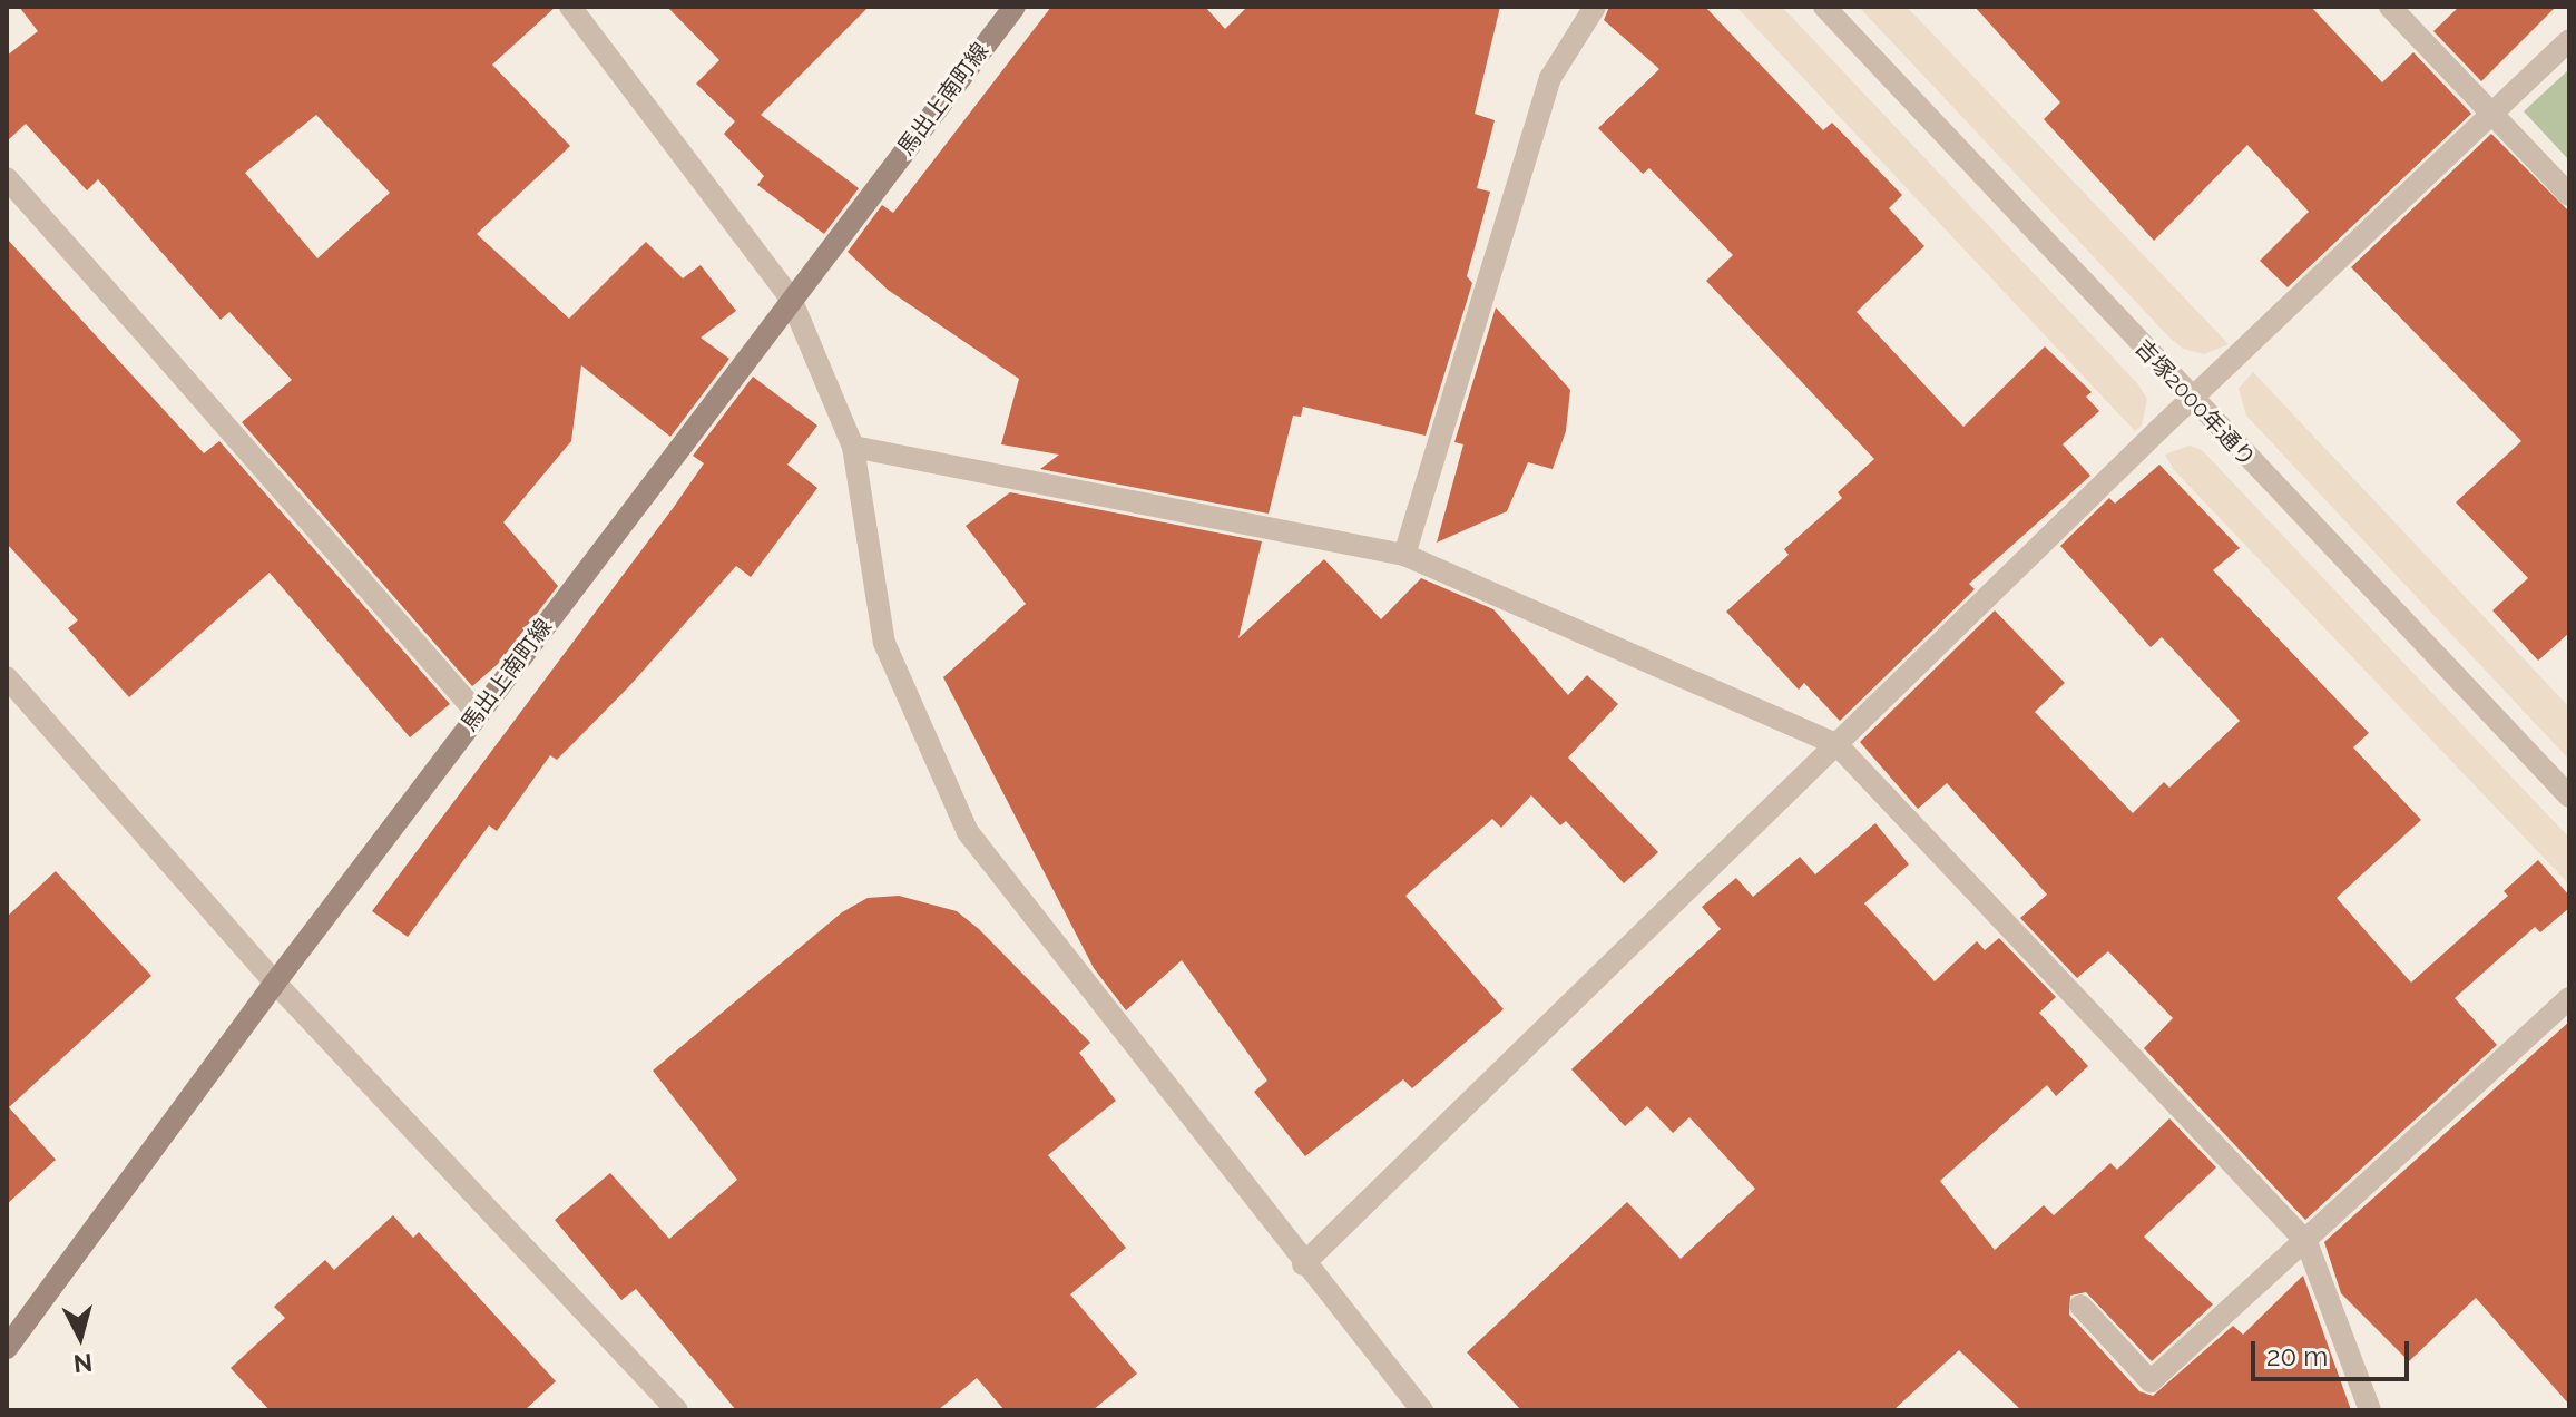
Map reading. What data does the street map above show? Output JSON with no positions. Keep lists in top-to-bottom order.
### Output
{
  "streets": {
    "main road": ["馬出上南町線"],
    "street": ["吉塚2000年通り"]
  },
  "scale_bar": "20 m",
  "north": "bottom"
}
